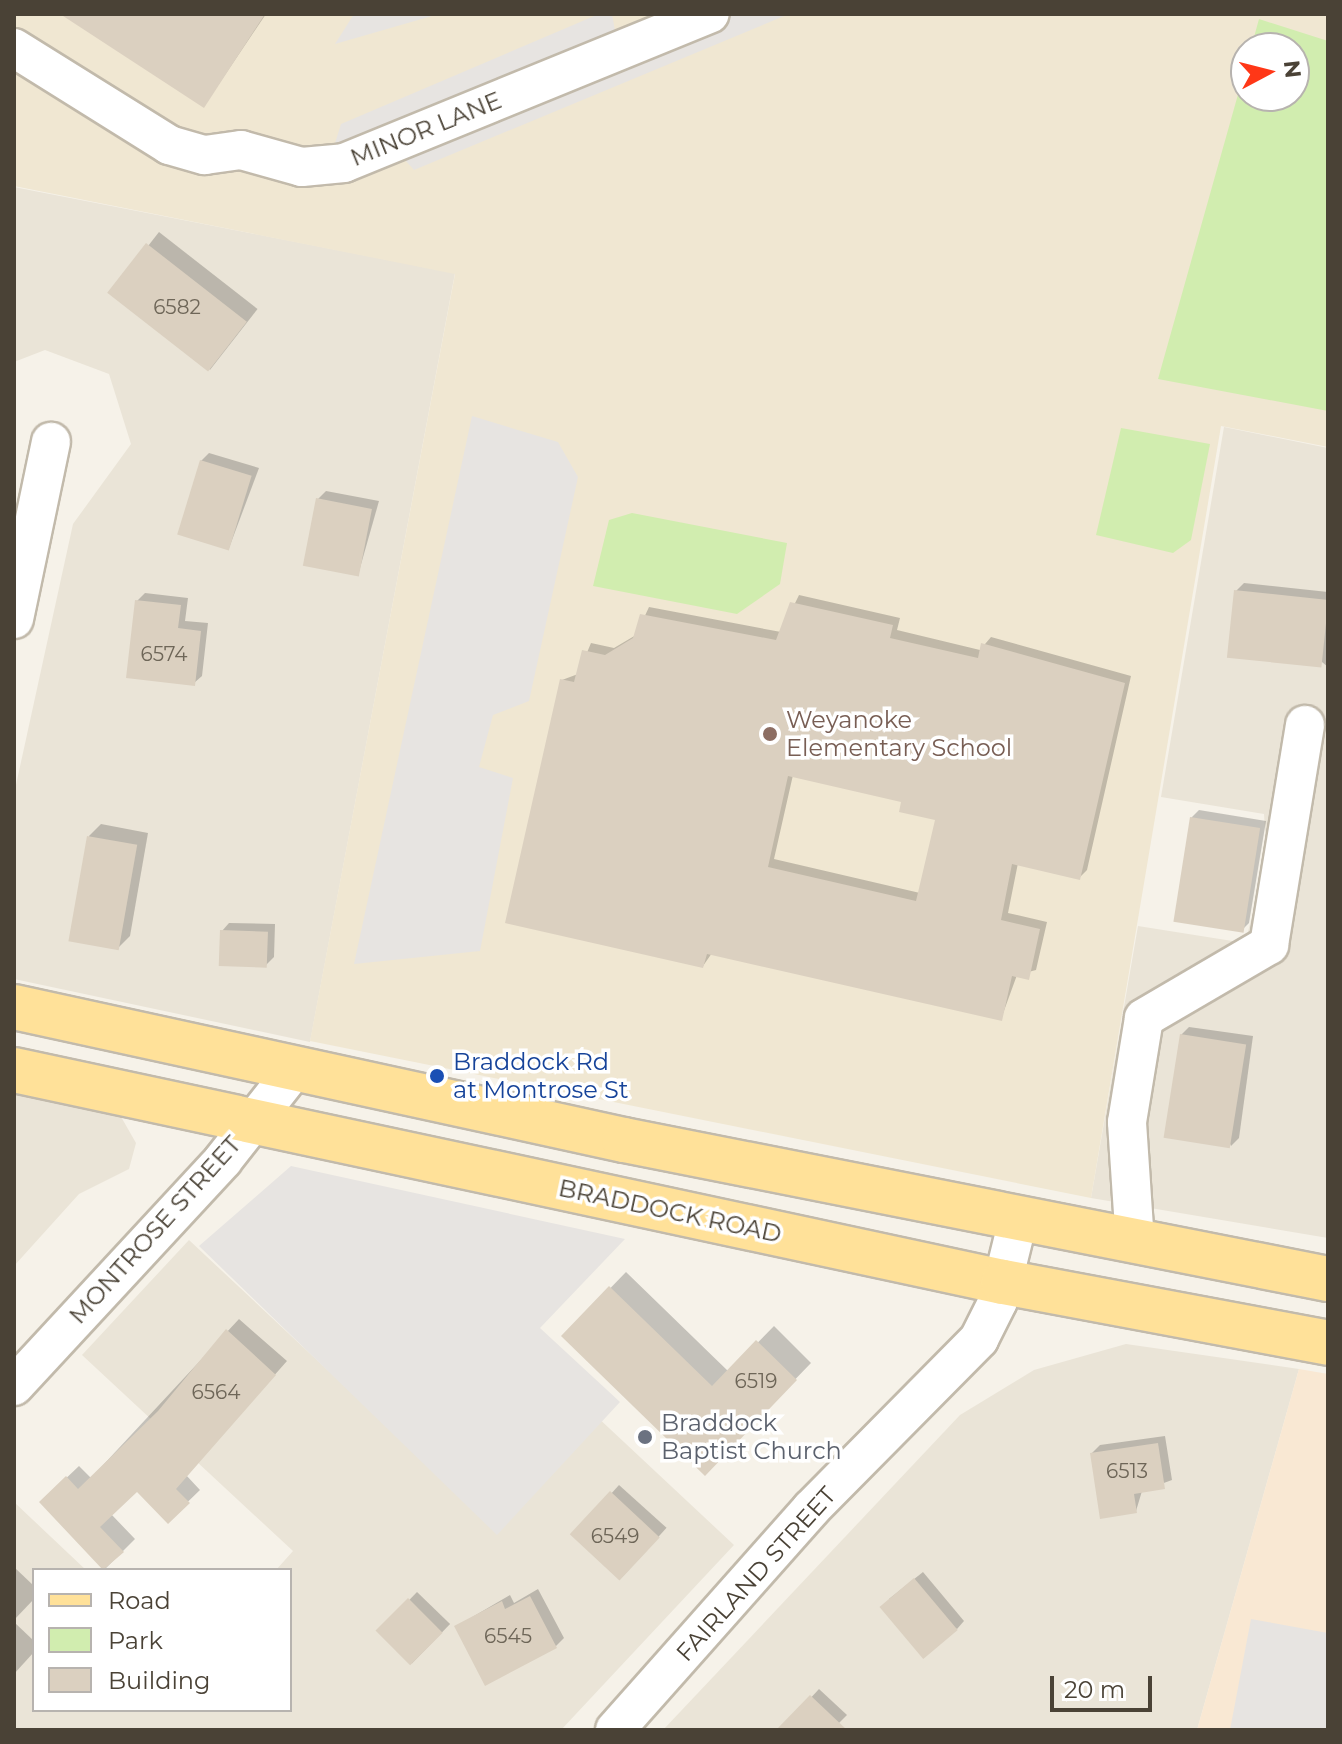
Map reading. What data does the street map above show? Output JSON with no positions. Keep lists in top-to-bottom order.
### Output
{
  "streets": {
    "main road": ["BRADDOCK ROAD"],
    "street": ["MINOR LANE", "MONTROSE STREET", "FAIRLAND STREET"]
  },
  "crossings": [
    ["BRADDOCK ROAD", "MONTROSE STREET"],
    ["BRADDOCK ROAD", "FAIRLAND STREET"]
  ],
  "places": ["Weyanoke Elementary School", "Braddock Rd at Montrose St", "Braddock Baptist Church"],
  "house_numbers": [
    "6582",
    "6574",
    "6519",
    "6564",
    "6513",
    "6549",
    "6545"
  ],
  "legend": ["Road", "Park", "Building"],
  "scale_bar": "20 m",
  "north": "right"
}
